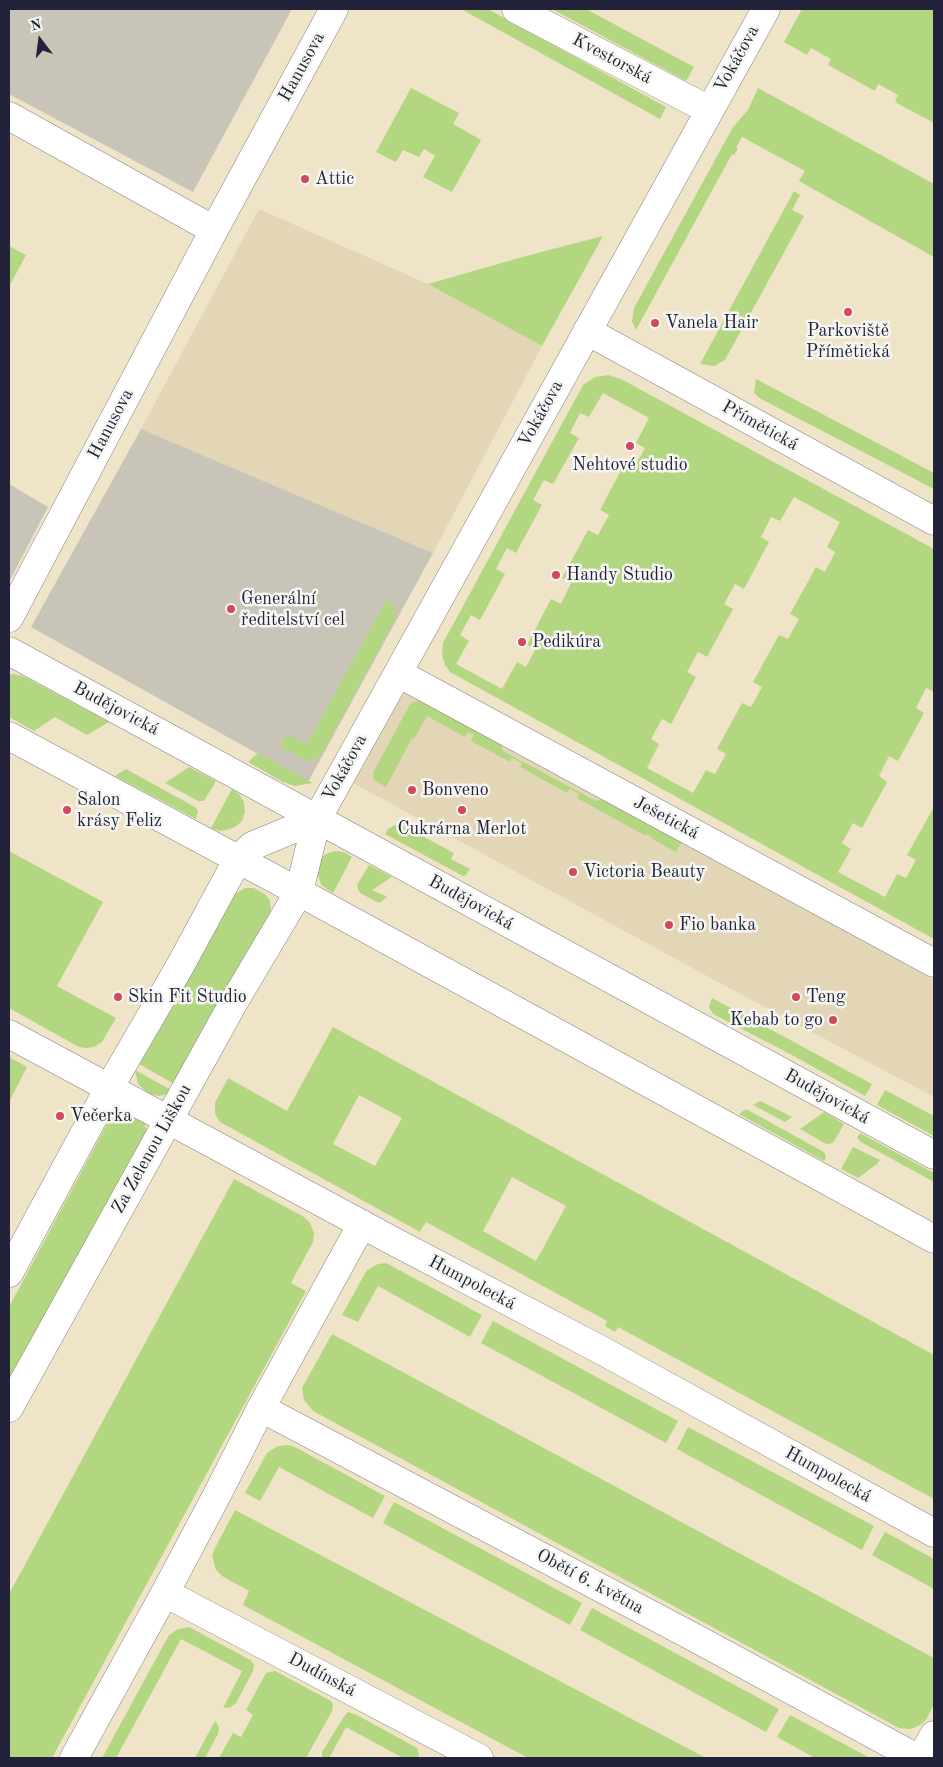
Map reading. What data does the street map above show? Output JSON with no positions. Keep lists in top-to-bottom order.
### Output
{
  "streets": {
    "street": [
      "Kvestorská",
      "Vokáčova",
      "Hanusova",
      "Přímětická",
      "Budějovická",
      "Ješetická",
      "Za Zelenou Liškou",
      "Humpolecká",
      "Obětí 6. května",
      "Dudínská"
    ]
  },
  "crossings": [
    ["Kvestorská", "Vokáčova"],
    ["Vokáčova", "Přímětická"],
    ["Vokáčova", "Budějovická"],
    ["Vokáčova", "Ješetická"],
    ["Vokáčova", "Za Zelenou Liškou"],
    ["Za Zelenou Liškou", "Humpolecká"]
  ],
  "places": [
    "Attic",
    "Parkoviště Přímětická",
    "Vanela Hair",
    "Nehtové studio",
    "Handy Studio",
    "Generální ředitelství cel",
    "Pedikúra",
    "Bonveno",
    "Salon krásy Feliz",
    "Cukrárna Merlot",
    "Victoria Beauty",
    "Fio banka",
    "Skin Fit Studio",
    "Teng",
    "Kebab to go",
    "Večerka"
  ],
  "north": "top"
}
